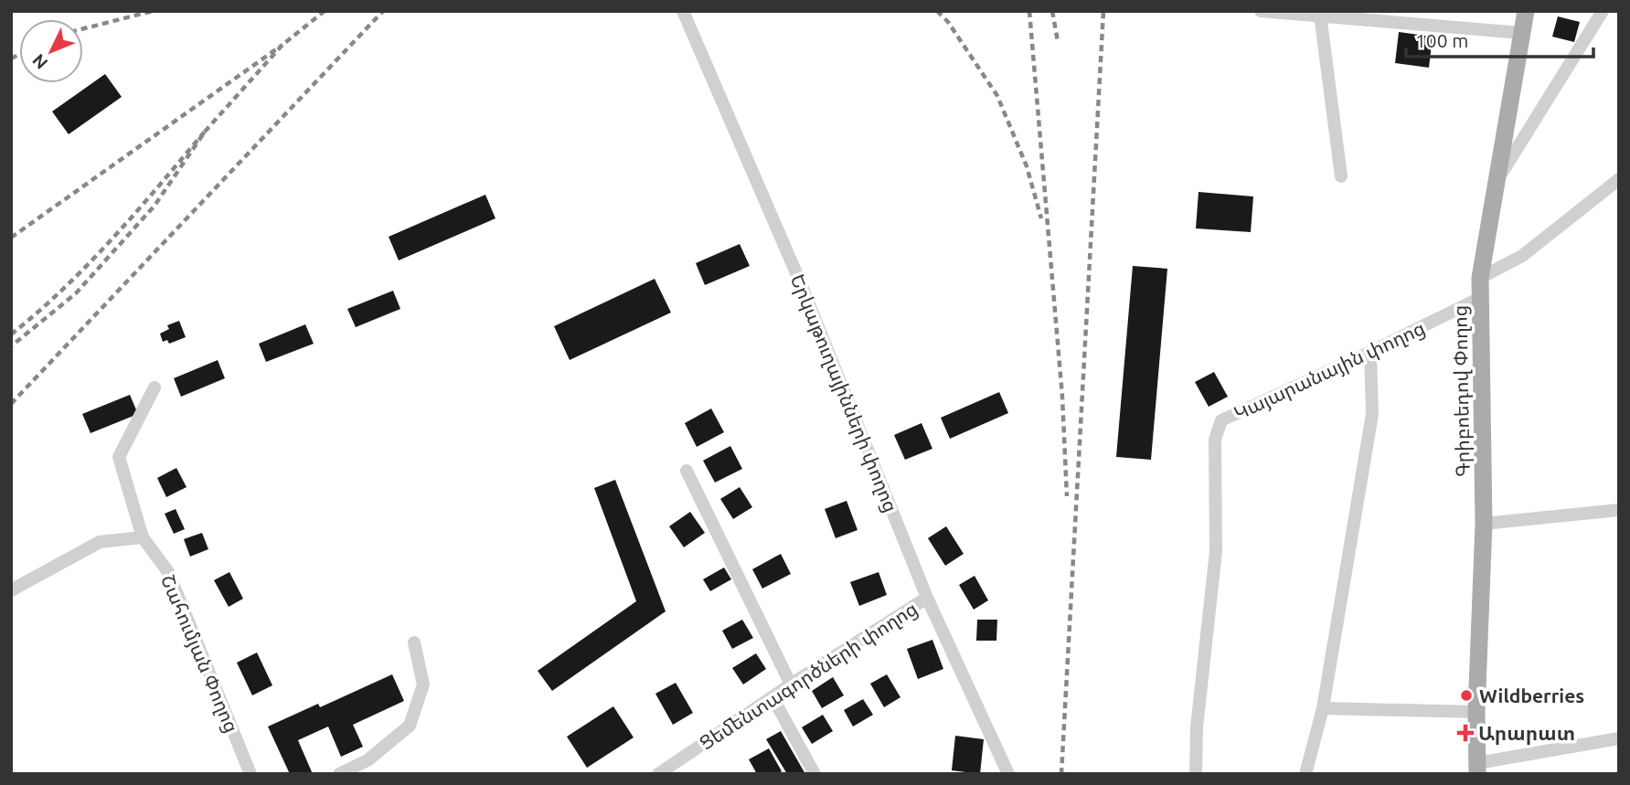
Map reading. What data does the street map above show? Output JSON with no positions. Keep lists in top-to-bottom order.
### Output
{
  "streets": {
    "main road": ["Գրիբոեդով Փողոց"],
    "street": [
      "Կայարանային փողոց",
      "Երկաթուղայինների փողոց",
      "Շահումյան Փողոց",
      "Ցեմենտագործների փողոց"
    ]
  },
  "crossings": [
    ["Կայարանային փողոց", "Գրիբոեդով Փողոց"],
    ["Երկաթուղայինների փողոց", "Ցեմենտագործների փողոց"]
  ],
  "places": {
    "other": ["Wildberries"],
    "health": ["Արարատ"]
  },
  "scale_bar": "100 m",
  "north": "bottom left"
}
